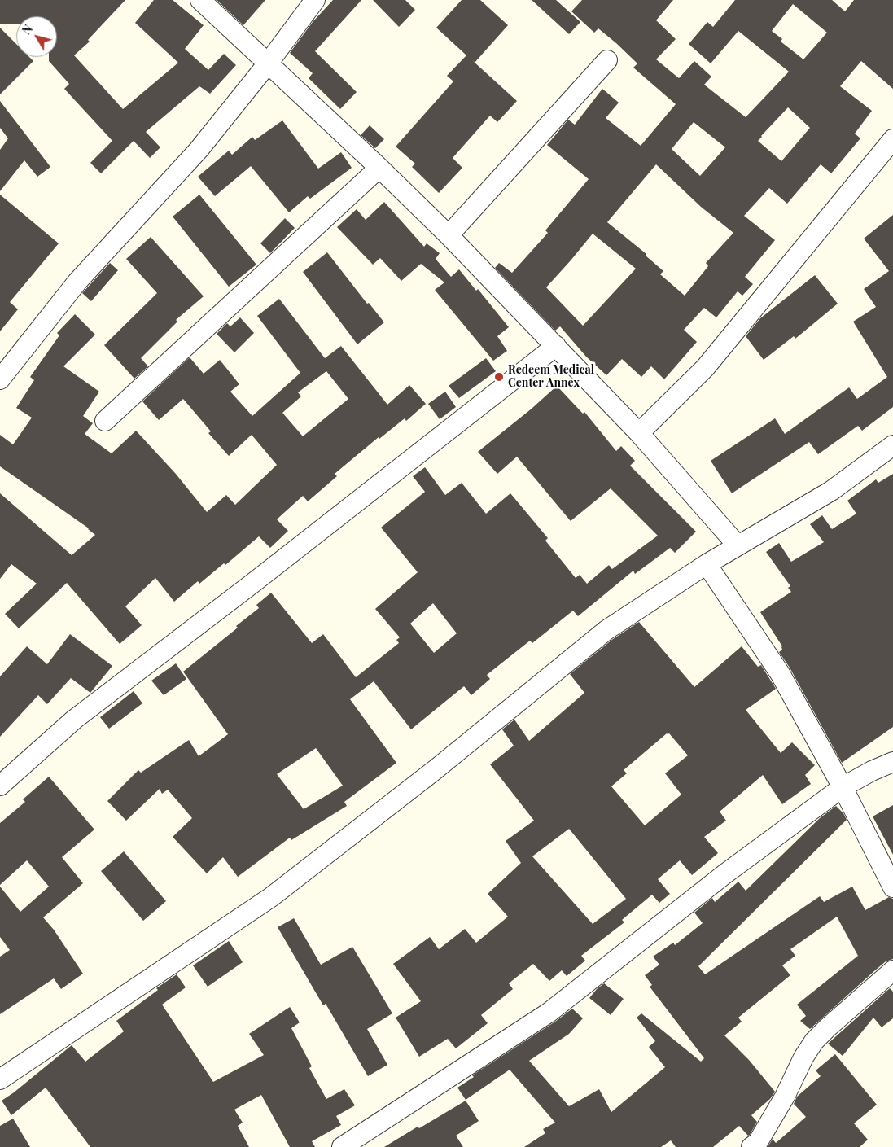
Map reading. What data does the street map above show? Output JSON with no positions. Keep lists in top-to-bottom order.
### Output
{
  "places": ["Redeem Medical Center Annex"],
  "north": "top left"
}
